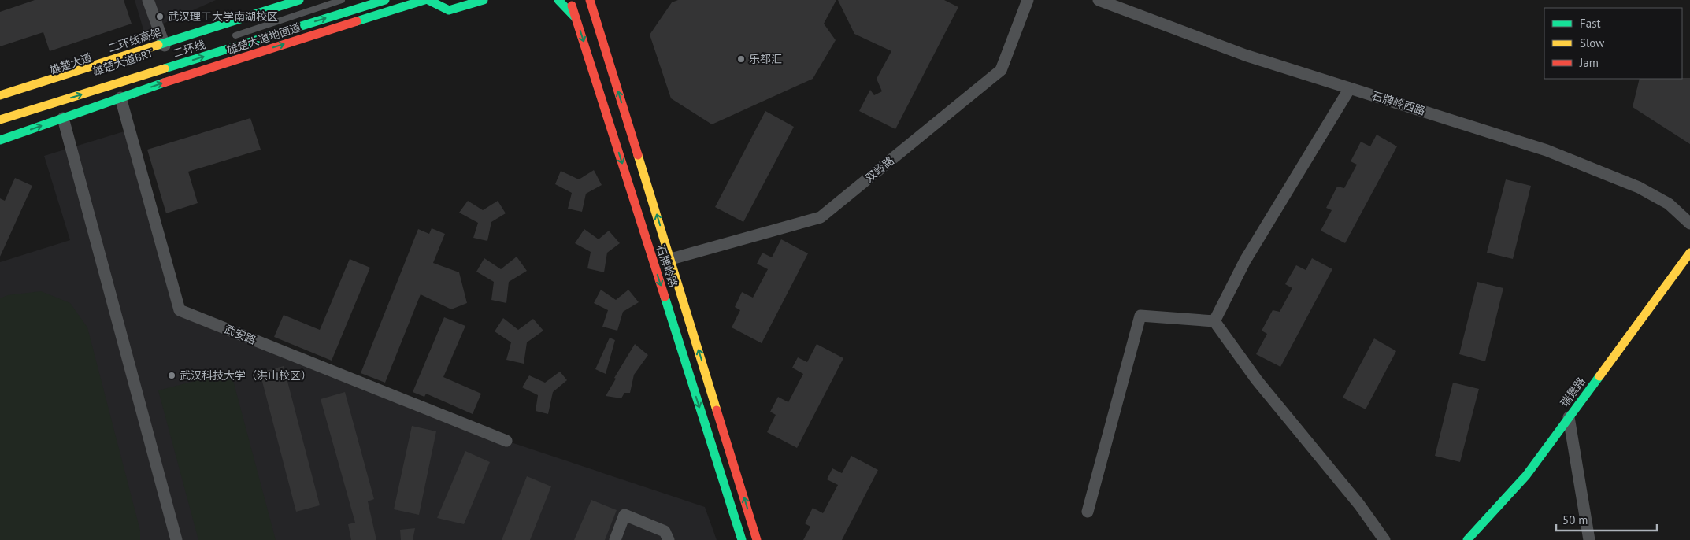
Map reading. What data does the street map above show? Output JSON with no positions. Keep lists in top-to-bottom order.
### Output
{
  "streets": {
    "main road": [
      "雄楚大道地面道",
      "二环线高架",
      "二环线",
      "雄楚大道",
      "石牌岭路",
      "瑞景路"
    ],
    "street": ["石牌岭西路", "双岭路", "武安路"]
  },
  "crossings": [
    ["雄楚大道地面道", "武安路"],
    ["双岭路", "石牌岭路"]
  ],
  "one_way": ["雄楚大道地面道", "二环线"],
  "places": ["武汉理工大学南湖校区", "乐都汇", "武汉科技大学（洪山校区）"],
  "legend": ["Fast", "Slow", "Jam"],
  "scale_bar": "50 m"
}
